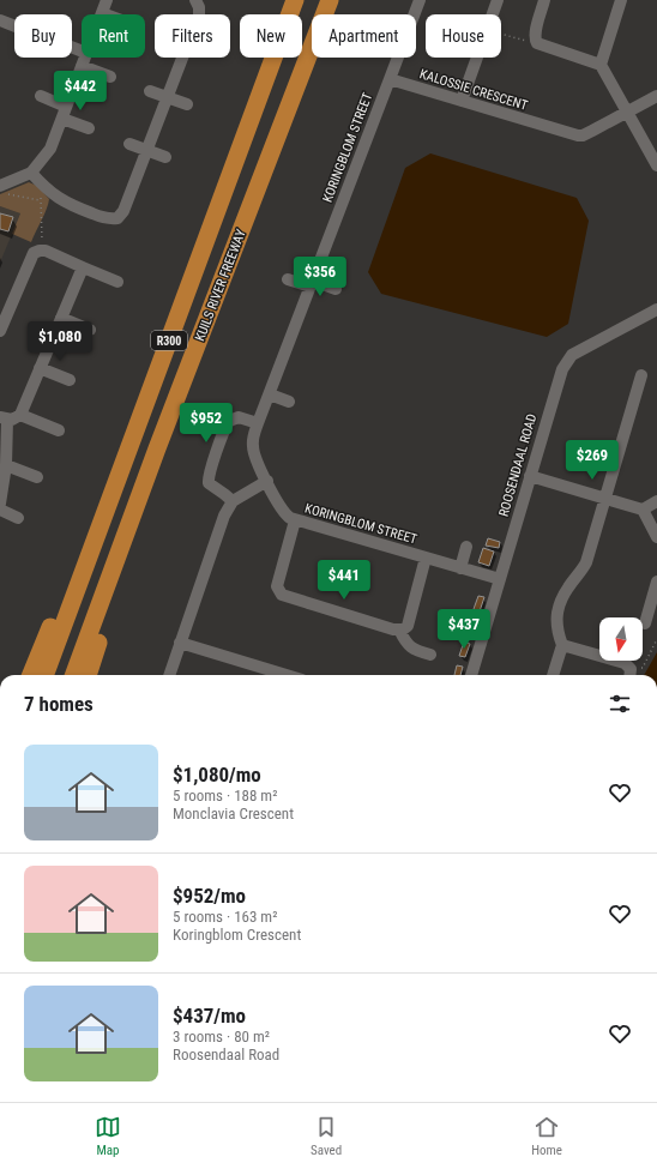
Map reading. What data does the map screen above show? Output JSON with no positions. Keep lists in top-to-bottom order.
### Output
{
  "streets": {
    "highway": ["KUILS RIVER FREEWAY", "R300"],
    "street": ["KALOSSIE CRESCENT", "KORINGBLOM STREET", "ROOSENDAAL ROAD"]
  },
  "crossings": [
    ["KALOSSIE CRESCENT", "KORINGBLOM STREET"],
    ["KORINGBLOM STREET", "ROOSENDAAL ROAD"]
  ],
  "north": "bottom",
  "page": {
    "chip": [
      "Buy",
      "Rent",
      "Filters",
      "New",
      "Apartment",
      "House"
    ],
    "price": [
      "$442",
      "$356",
      "$1,080",
      "$952",
      "$269",
      "$441",
      "$437"
    ],
    "heading": "7 homes",
    "list": [
      {
        "name": "$1,080/mo",
        "note": "5 rooms · 188 m² · Monclavia Crescent"
      },
      {
        "name": "$952/mo",
        "note": "5 rooms · 163 m² · Koringblom Crescent"
      },
      {
        "name": "$437/mo",
        "note": "3 rooms · 80 m² · Roosendaal Road"
      }
    ],
    "tabs": ["Map", "Saved", "Home"]
  }
}
